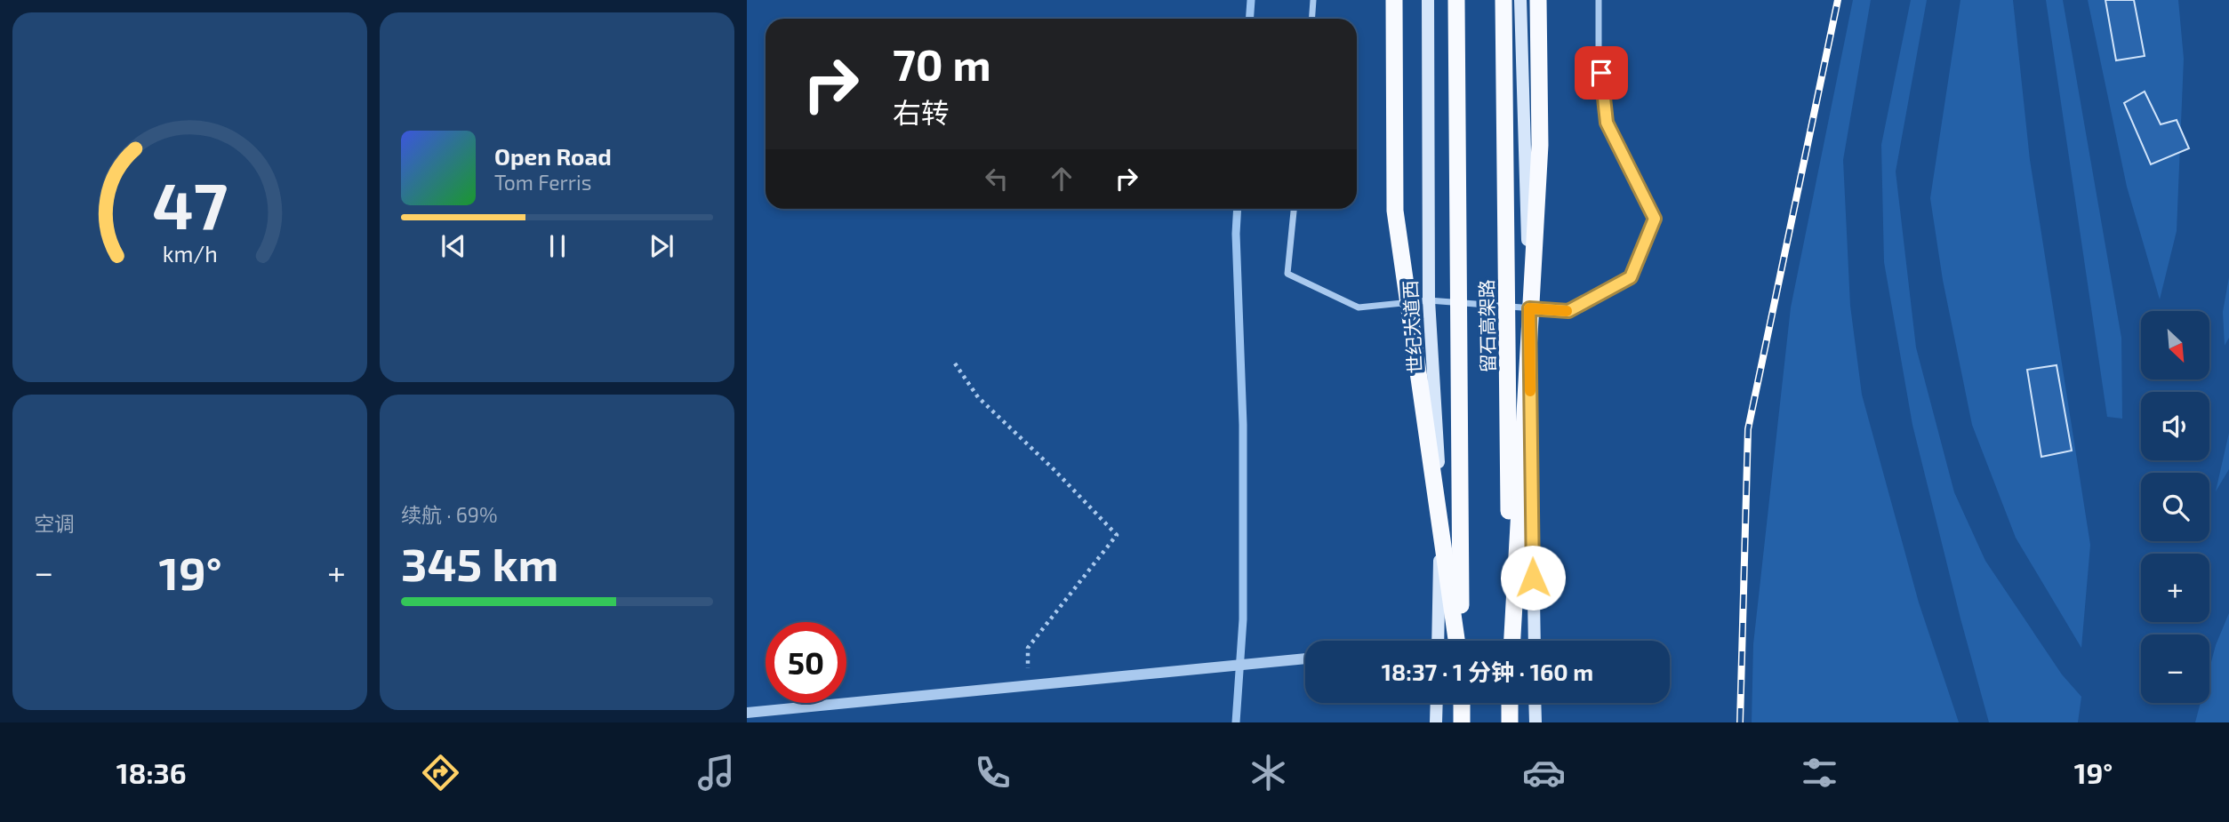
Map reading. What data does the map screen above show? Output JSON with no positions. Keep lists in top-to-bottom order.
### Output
{
  "streets": {
    "highway": ["留石高架路"],
    "main road": ["世纪大道西"]
  },
  "north": "bottom right",
  "page": {
    "turn": ["70 m", "右转"],
    "song": ["Open Road", "Tom Ferris"],
    "map_buttons": ["+", "−"],
    "tile": [
      "空调",
      ["续航 · 69%", "345 km"]
    ],
    "heat": ["−", "19°", "+"],
    "limit": "50",
    "trip": "18:37 · 1 分钟 · 160 m",
    "tabs": ["18:36", "19°"],
    "gauge": ["47", "km/h"]
  }
}
